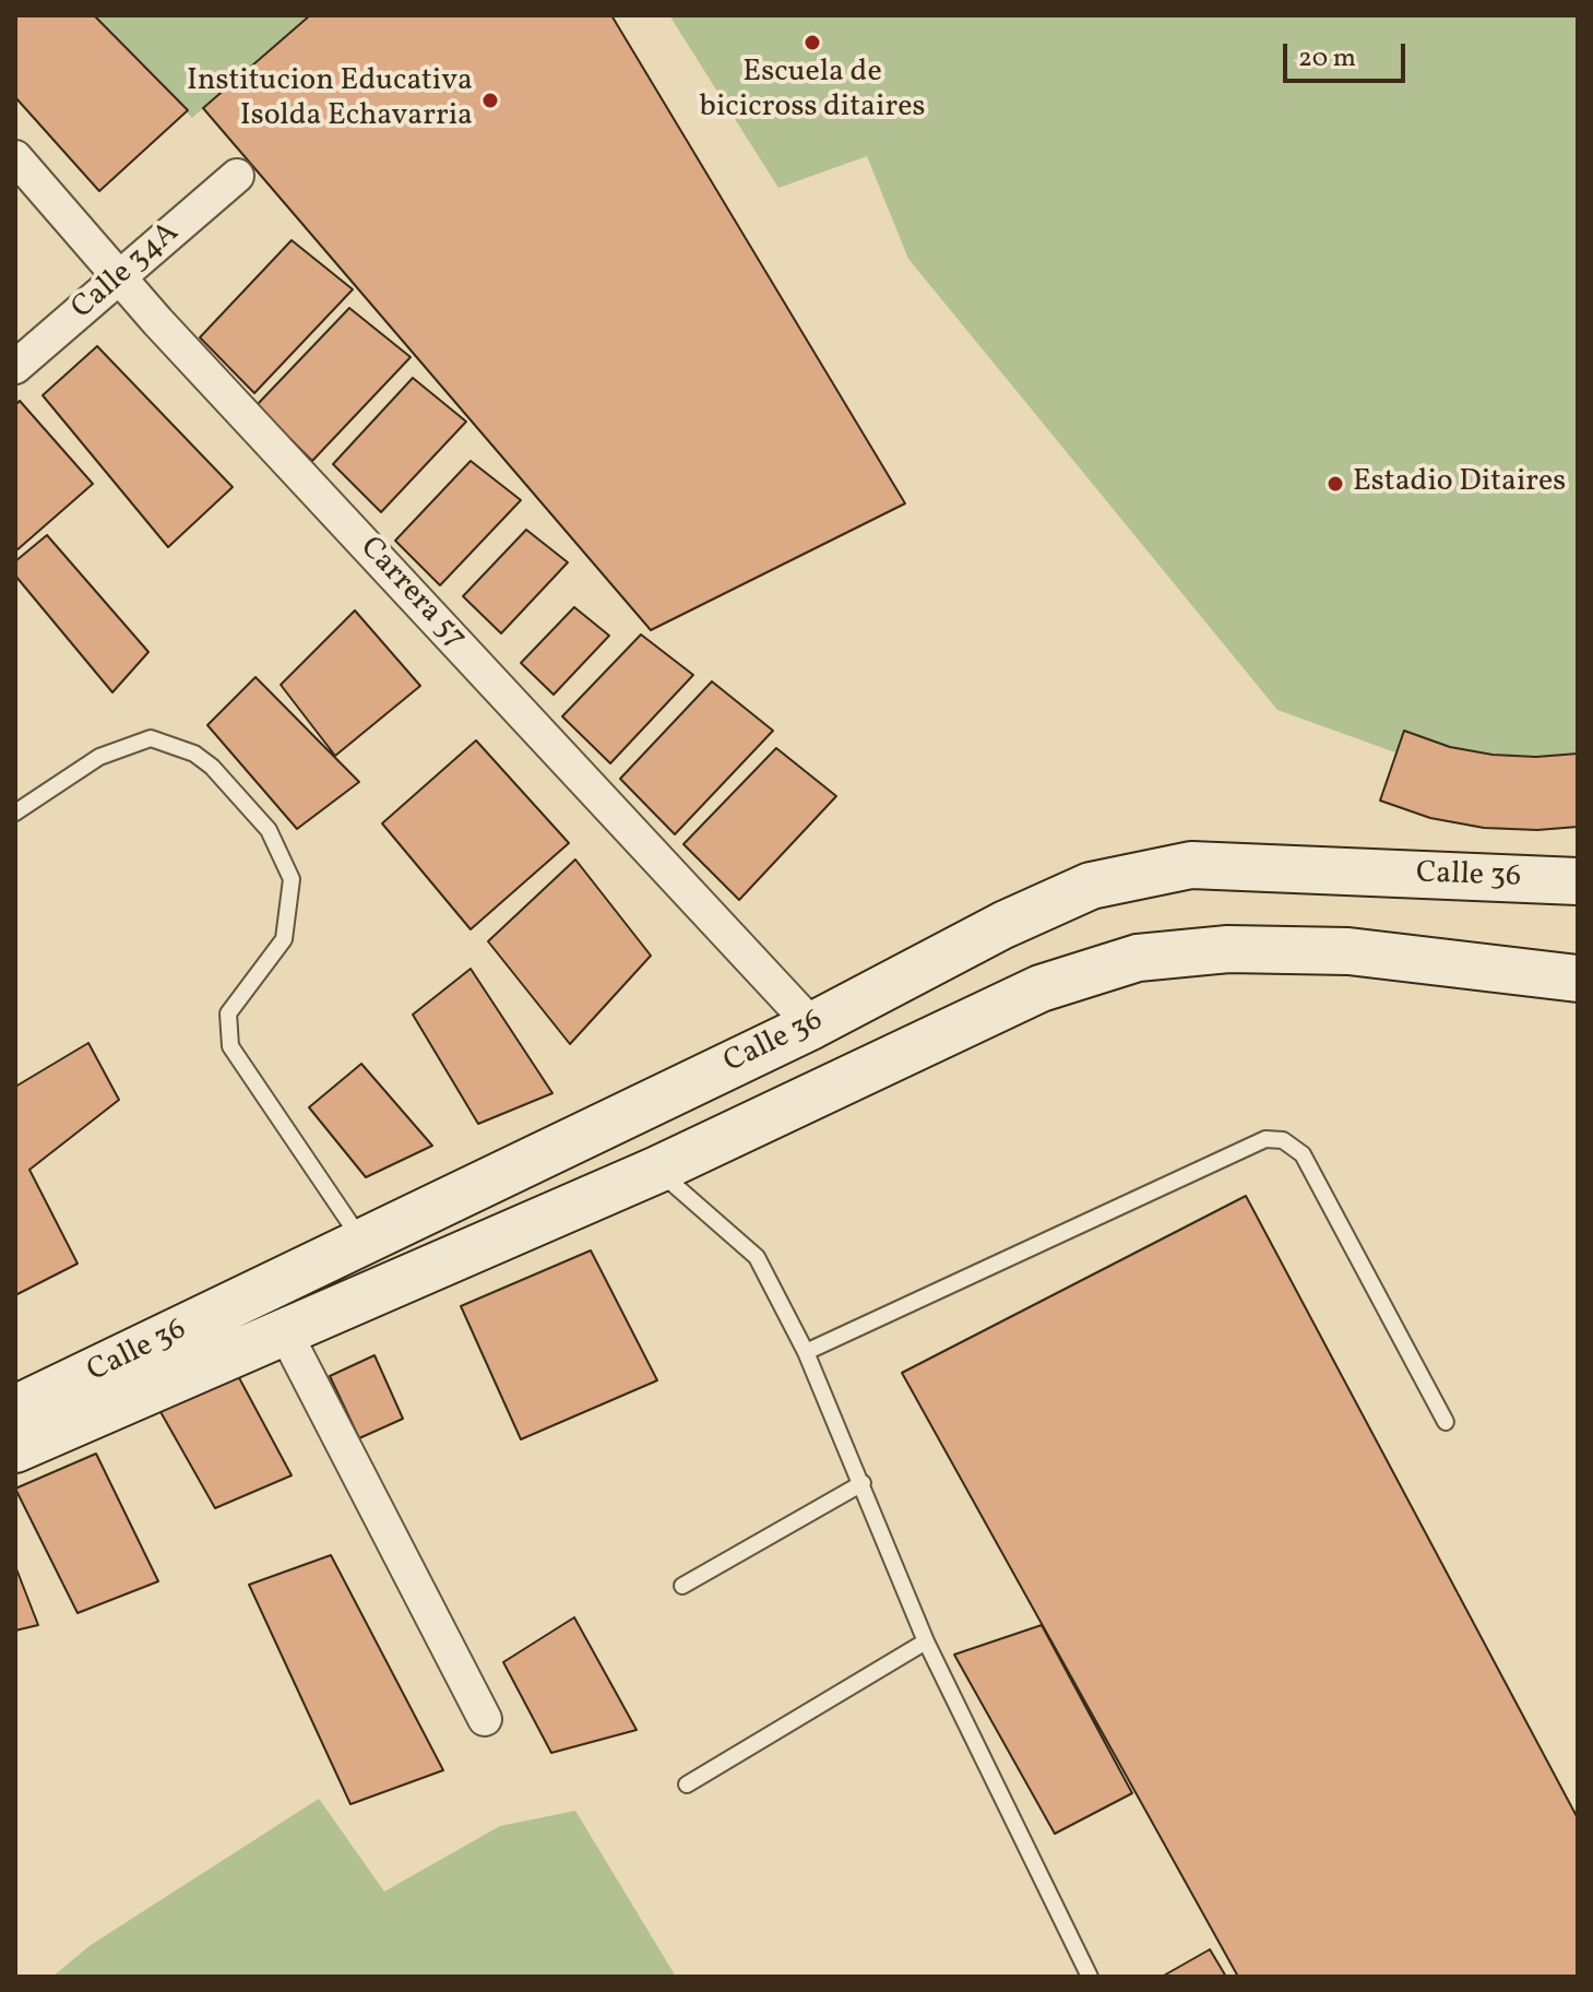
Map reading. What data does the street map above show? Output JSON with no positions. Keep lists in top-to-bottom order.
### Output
{
  "streets": {
    "main road": ["Calle 36"],
    "street": ["Calle 34A", "Carrera 57"]
  },
  "crossings": [
    ["Calle 34A", "Carrera 57"],
    ["Carrera 57", "Calle 36"]
  ],
  "places": ["Escuela de bicicross ditaires", "Institucion Educativa Isolda Echavarria", "Estadio Ditaires"],
  "scale_bar": "20 m"
}
